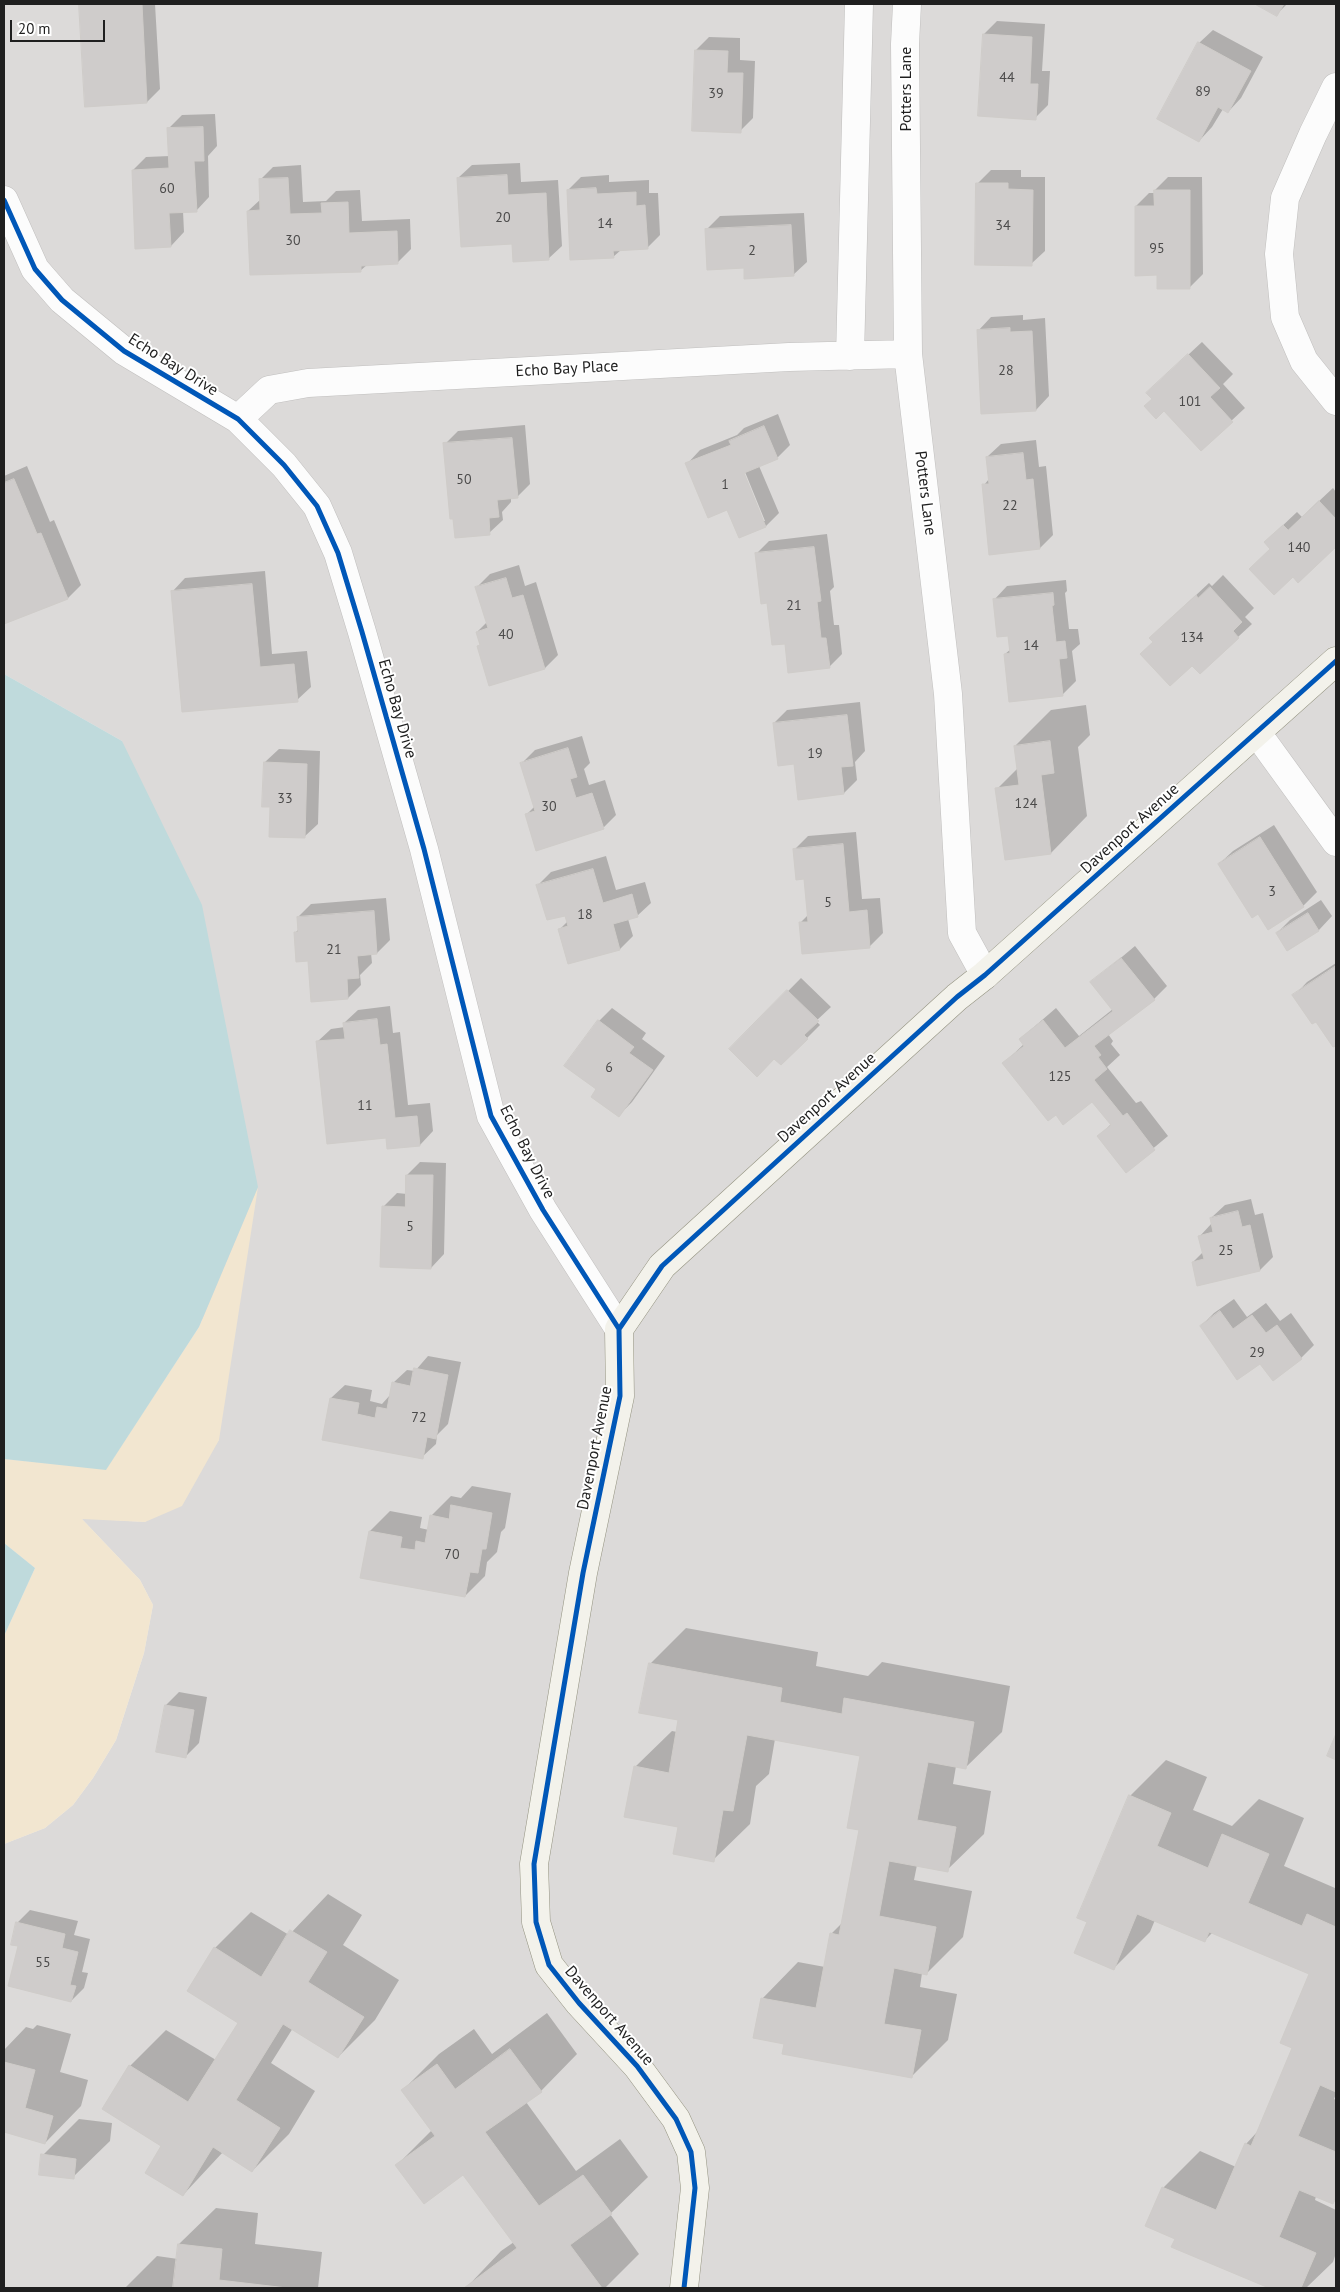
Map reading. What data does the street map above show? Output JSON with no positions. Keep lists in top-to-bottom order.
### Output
{
  "streets": {
    "street": [
      "Potters Lane",
      "Echo Bay Drive",
      "Echo Bay Place",
      "Davenport Avenue"
    ]
  },
  "crossings": [
    ["Potters Lane", "Echo Bay Place"],
    ["Potters Lane", "Davenport Avenue"],
    ["Echo Bay Drive", "Echo Bay Place"],
    ["Echo Bay Drive", "Davenport Avenue"]
  ],
  "house_numbers": [
    "44",
    "89",
    "39",
    "60",
    "20",
    "14",
    "34",
    "30",
    "95",
    "2",
    "28",
    "101",
    "50",
    "1",
    "22",
    "140",
    "21",
    "40",
    "134",
    "14",
    "19",
    "33",
    "124",
    "30",
    "3",
    "5",
    "18",
    "21",
    "6",
    "125",
    "11",
    "5",
    "25",
    "29",
    "72",
    "70",
    "55"
  ],
  "scale_bar": "20 m"
}
